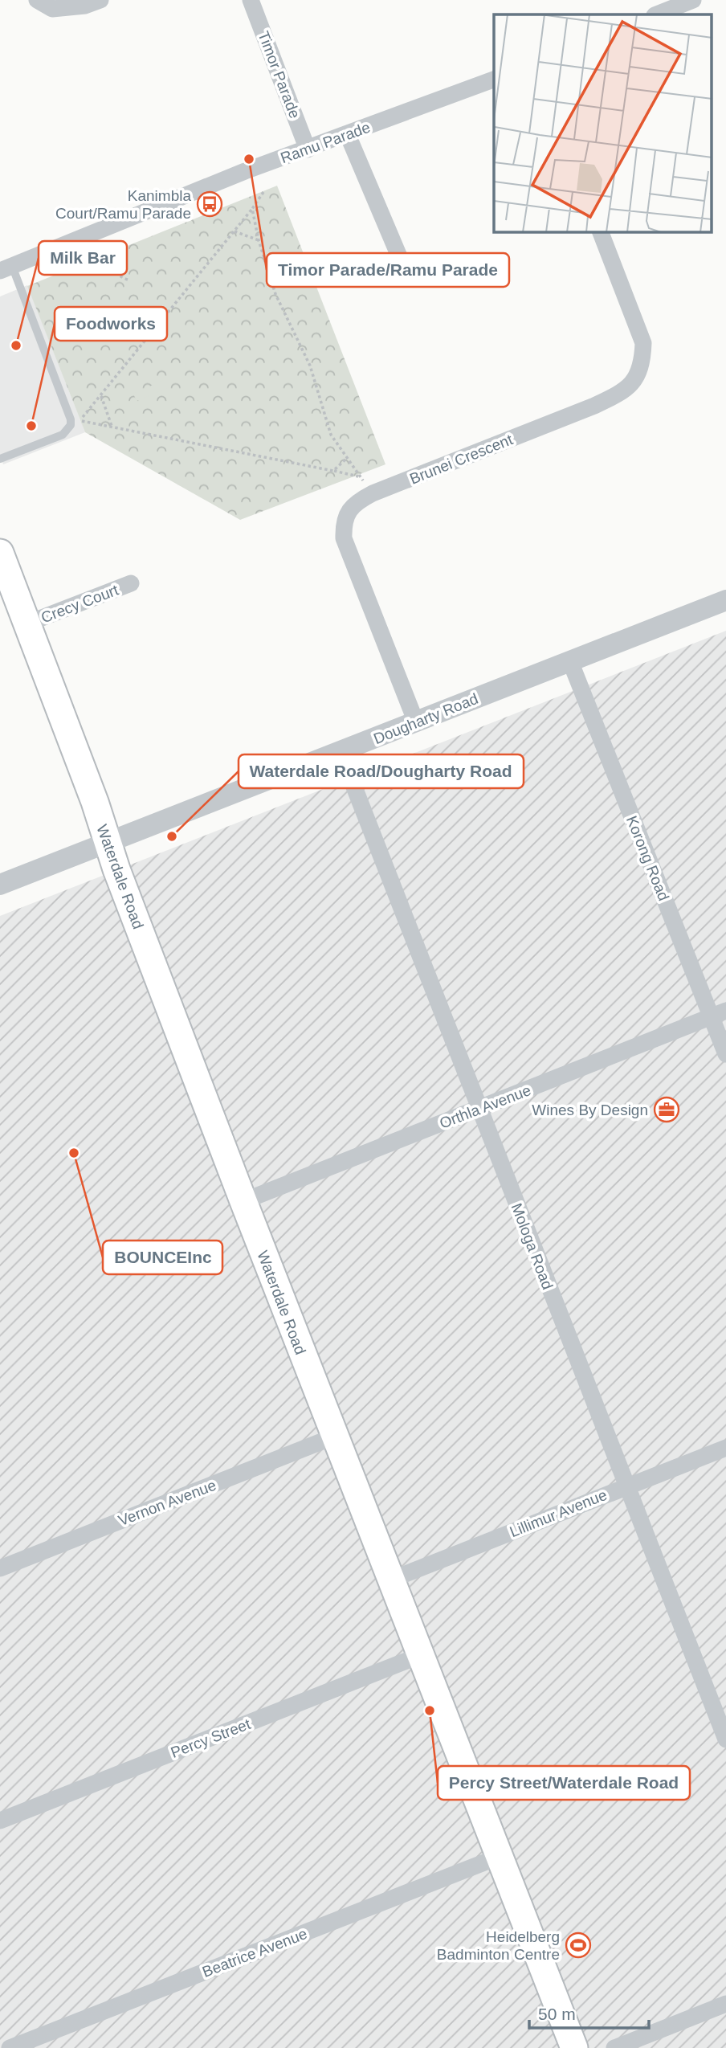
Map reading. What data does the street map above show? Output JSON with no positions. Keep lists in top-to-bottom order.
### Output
{
  "streets": {
    "main road": ["Waterdale Road"],
    "street": [
      "Timor Parade",
      "Ramu Parade",
      "Brunei Crescent",
      "Crecy Court",
      "Dougharty Road",
      "Korong Road",
      "Orthla Avenue",
      "Mologa Road",
      "Vernon Avenue",
      "Lillimur Avenue",
      "Percy Street",
      "Beatrice Avenue"
    ]
  },
  "crossings": [
    ["Timor Parade", "Ramu Parade"],
    ["Brunei Crescent", "Dougharty Road"],
    ["Crecy Court", "Waterdale Road"],
    ["Dougharty Road", "Korong Road"],
    ["Dougharty Road", "Waterdale Road"],
    ["Dougharty Road", "Mologa Road"],
    ["Korong Road", "Orthla Avenue"],
    ["Waterdale Road", "Orthla Avenue"],
    ["Waterdale Road", "Vernon Avenue"],
    ["Waterdale Road", "Lillimur Avenue"],
    ["Waterdale Road", "Percy Street"],
    ["Waterdale Road", "Beatrice Avenue"],
    ["Orthla Avenue", "Mologa Road"],
    ["Mologa Road", "Lillimur Avenue"]
  ],
  "places": {
    "other": [
      "Timor Parade/Ramu Parade",
      "Milk Bar",
      "Foodworks",
      "Waterdale Road/Dougharty Road",
      "BOUNCEInc",
      "Percy Street/Waterdale Road"
    ],
    "bus stop": ["Kanimbla Court/Ramu Parade"],
    "office": ["Wines By Design"],
    "sports": ["Heidelberg Badminton Centre"]
  },
  "scale_bar": "50 m"
}
